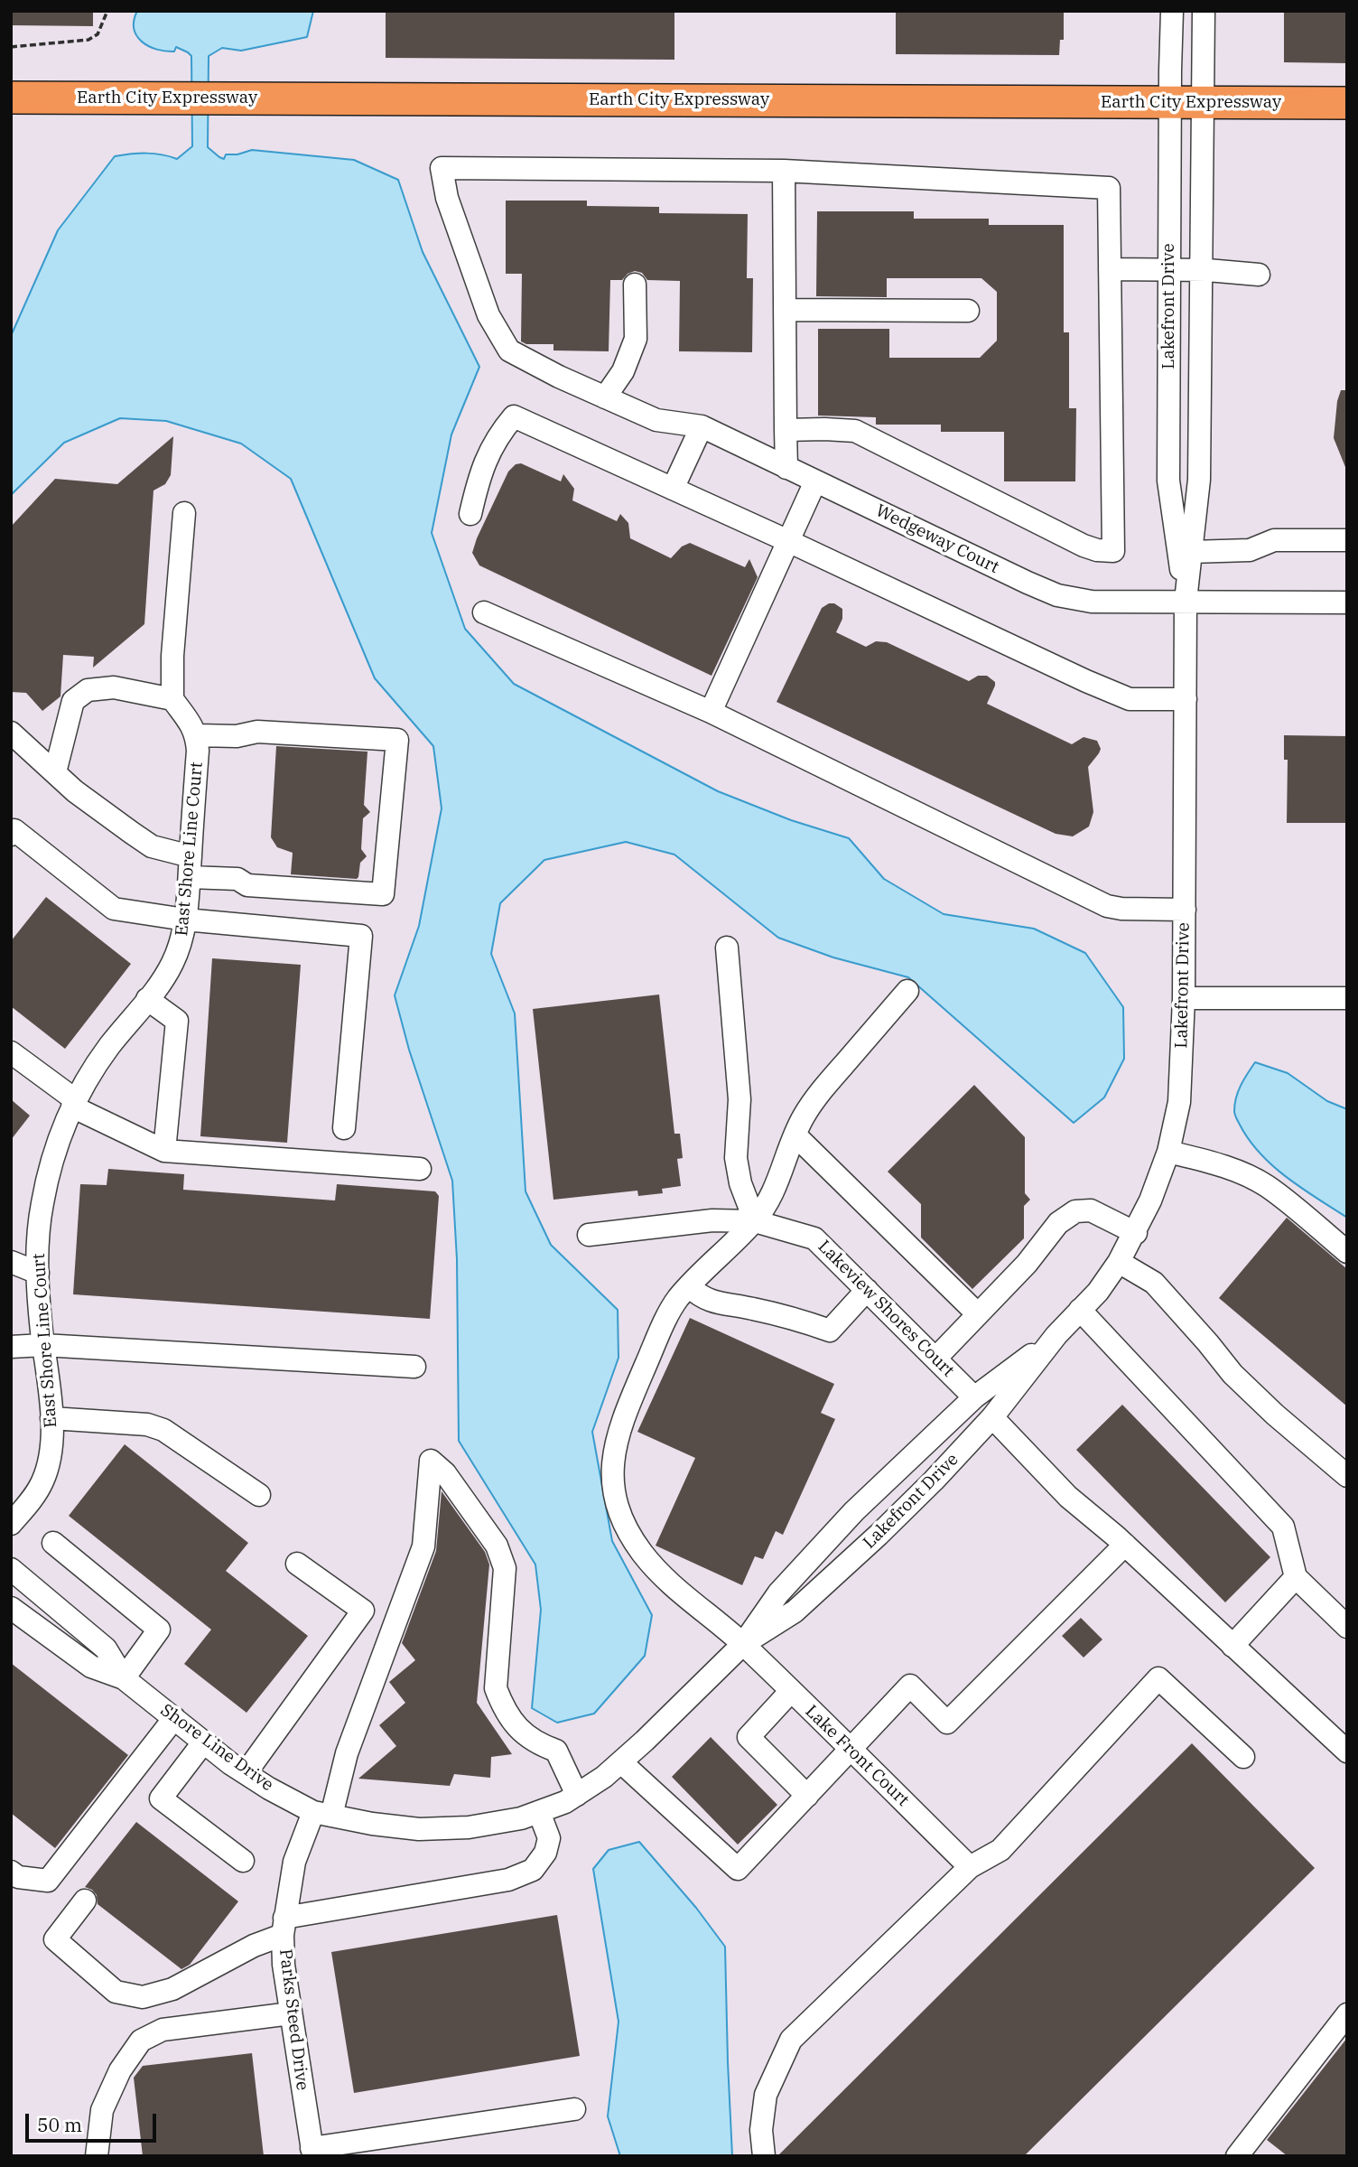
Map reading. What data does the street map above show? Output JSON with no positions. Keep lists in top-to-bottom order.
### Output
{
  "streets": {
    "highway": ["Earth City Expressway"],
    "street": [
      "Lakefront Drive",
      "Wedgeway Court",
      "East Shore Line Court",
      "Lakeview Shores Court",
      "Shore Line Drive",
      "Lake Front Court",
      "Parks Steed Drive"
    ]
  },
  "crossings": [
    ["Earth City Expressway", "Lakefront Drive"],
    ["Lakefront Drive", "Wedgeway Court"],
    ["Lakefront Drive", "Lakeview Shores Court"],
    ["Lakefront Drive", "Shore Line Drive"],
    ["Lakefront Drive", "Lake Front Court"],
    ["Lakefront Drive", "Parks Steed Drive"],
    ["Lakeview Shores Court", "Lake Front Court"],
    ["Shore Line Drive", "Parks Steed Drive"]
  ],
  "scale_bar": "50 m"
}
